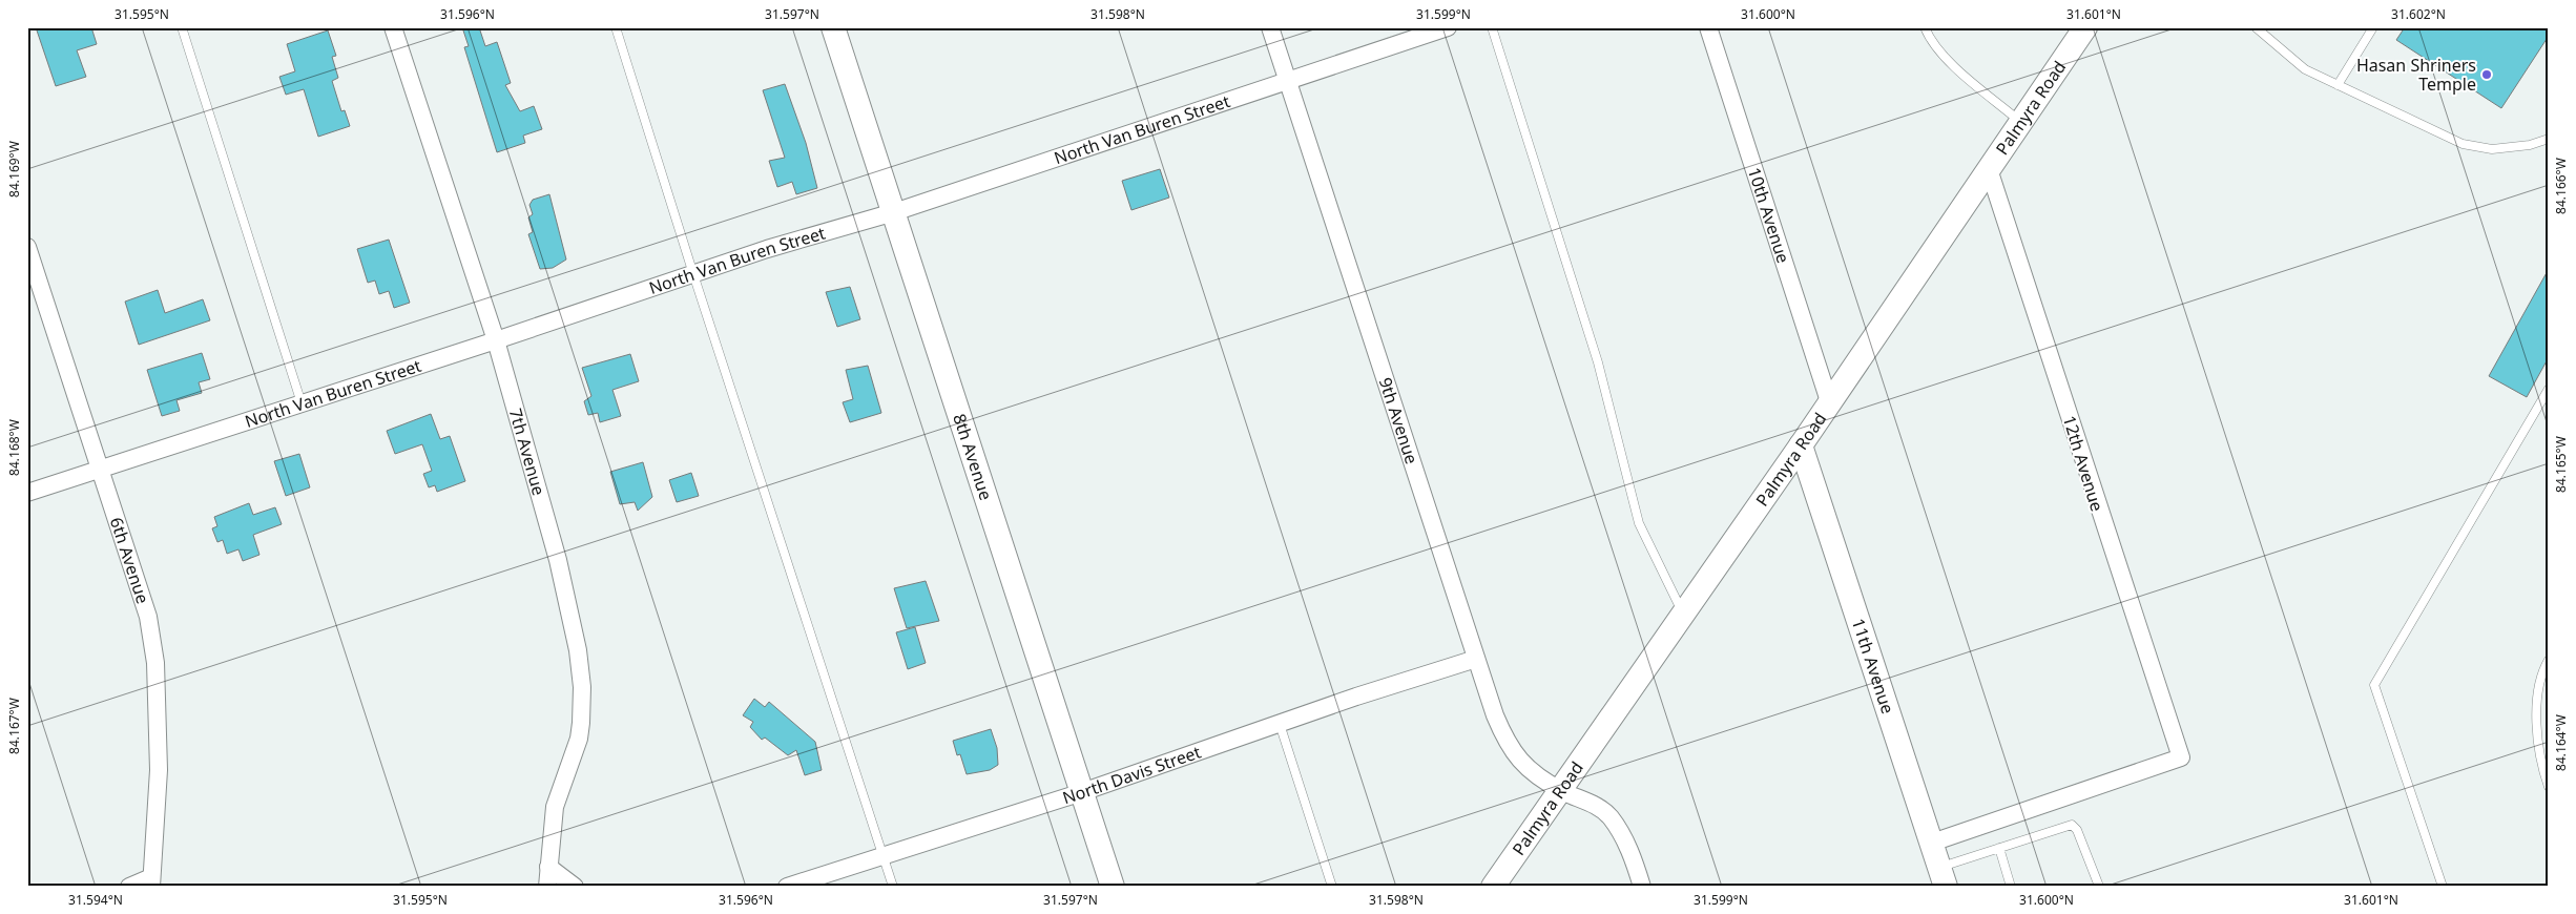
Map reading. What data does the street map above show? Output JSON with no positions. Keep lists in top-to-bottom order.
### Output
{
  "streets": {
    "street": [
      "Palmyra Road",
      "North Van Buren Street",
      "10th Avenue",
      "9th Avenue",
      "7th Avenue",
      "8th Avenue",
      "12th Avenue",
      "6th Avenue",
      "11th Avenue",
      "North Davis Street"
    ]
  },
  "crossings": [
    ["Palmyra Road", "10th Avenue"],
    ["Palmyra Road", "9th Avenue"],
    ["Palmyra Road", "12th Avenue"],
    ["Palmyra Road", "11th Avenue"],
    ["North Van Buren Street", "9th Avenue"],
    ["North Van Buren Street", "7th Avenue"],
    ["North Van Buren Street", "8th Avenue"],
    ["North Van Buren Street", "6th Avenue"],
    ["9th Avenue", "North Davis Street"],
    ["8th Avenue", "North Davis Street"],
    ["12th Avenue", "11th Avenue"]
  ],
  "places": ["Hasan Shriners Temple"],
  "coordinates": [
    "31.595°N",
    "31.596°N",
    "31.597°N",
    "31.598°N",
    "31.599°N",
    "31.600°N",
    "31.601°N",
    "31.602°N",
    "84.169°W",
    "84.166°W",
    "84.168°W",
    "84.165°W",
    "84.167°W",
    "84.164°W",
    "31.594°N"
  ]
}
